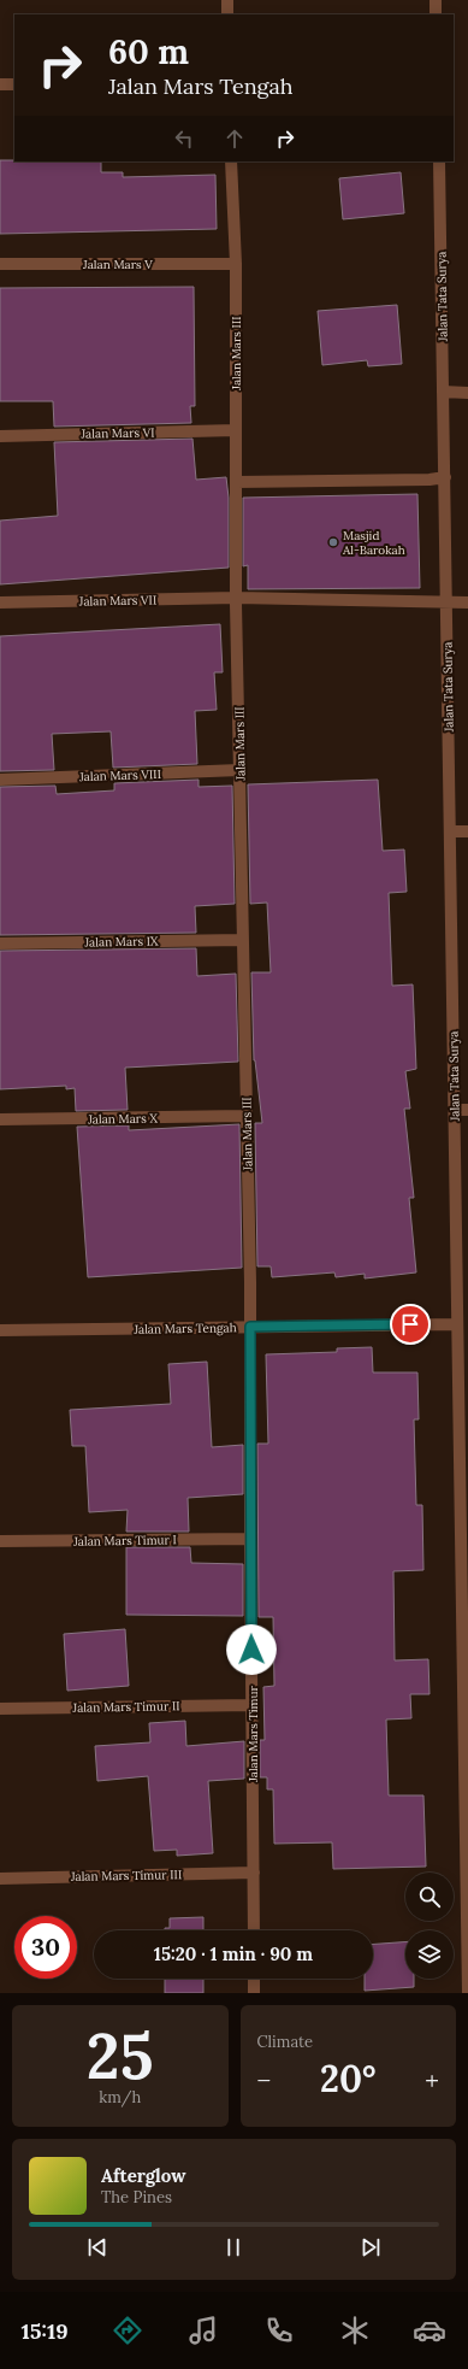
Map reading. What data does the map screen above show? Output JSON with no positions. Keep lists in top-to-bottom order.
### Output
{
  "streets": {
    "street": [
      "Jalan Mars V",
      "Jalan Tata Surya",
      "Jalan Mars III",
      "Jalan Mars VI",
      "Jalan Mars VII",
      "Jalan Mars VIII",
      "Jalan Mars IX",
      "Jalan Mars X",
      "Jalan Mars Tengah",
      "Jalan Mars Timur I",
      "Jalan Mars Timur II",
      "Jalan Mars Timur",
      "Jalan Mars Timur III"
    ]
  },
  "crossings": [
    ["Jalan Mars V", "Jalan Mars III"],
    ["Jalan Tata Surya", "Jalan Mars VII"],
    ["Jalan Tata Surya", "Jalan Mars Tengah"],
    ["Jalan Mars III", "Jalan Mars VI"],
    ["Jalan Mars III", "Jalan Mars VII"],
    ["Jalan Mars III", "Jalan Mars VIII"],
    ["Jalan Mars III", "Jalan Mars IX"],
    ["Jalan Mars III", "Jalan Mars X"],
    ["Jalan Mars III", "Jalan Mars Tengah"],
    ["Jalan Mars III", "Jalan Mars Timur"],
    ["Jalan Mars Tengah", "Jalan Mars Timur"],
    ["Jalan Mars Timur I", "Jalan Mars Timur"],
    ["Jalan Mars Timur II", "Jalan Mars Timur"],
    ["Jalan Mars Timur", "Jalan Mars Timur III"]
  ],
  "places": ["Masjid Al-Barokah"],
  "page": {
    "turn": ["60 m", "Jalan Mars Tengah"],
    "limit": "30",
    "trip": "15:20 · 1 min · 90 m",
    "tile": [
      ["25", "km/h"],
      "Climate"
    ],
    "heat": ["−", "20°", "+"],
    "song": ["Afterglow", "The Pines"],
    "tabs": "15:19"
  }
}
